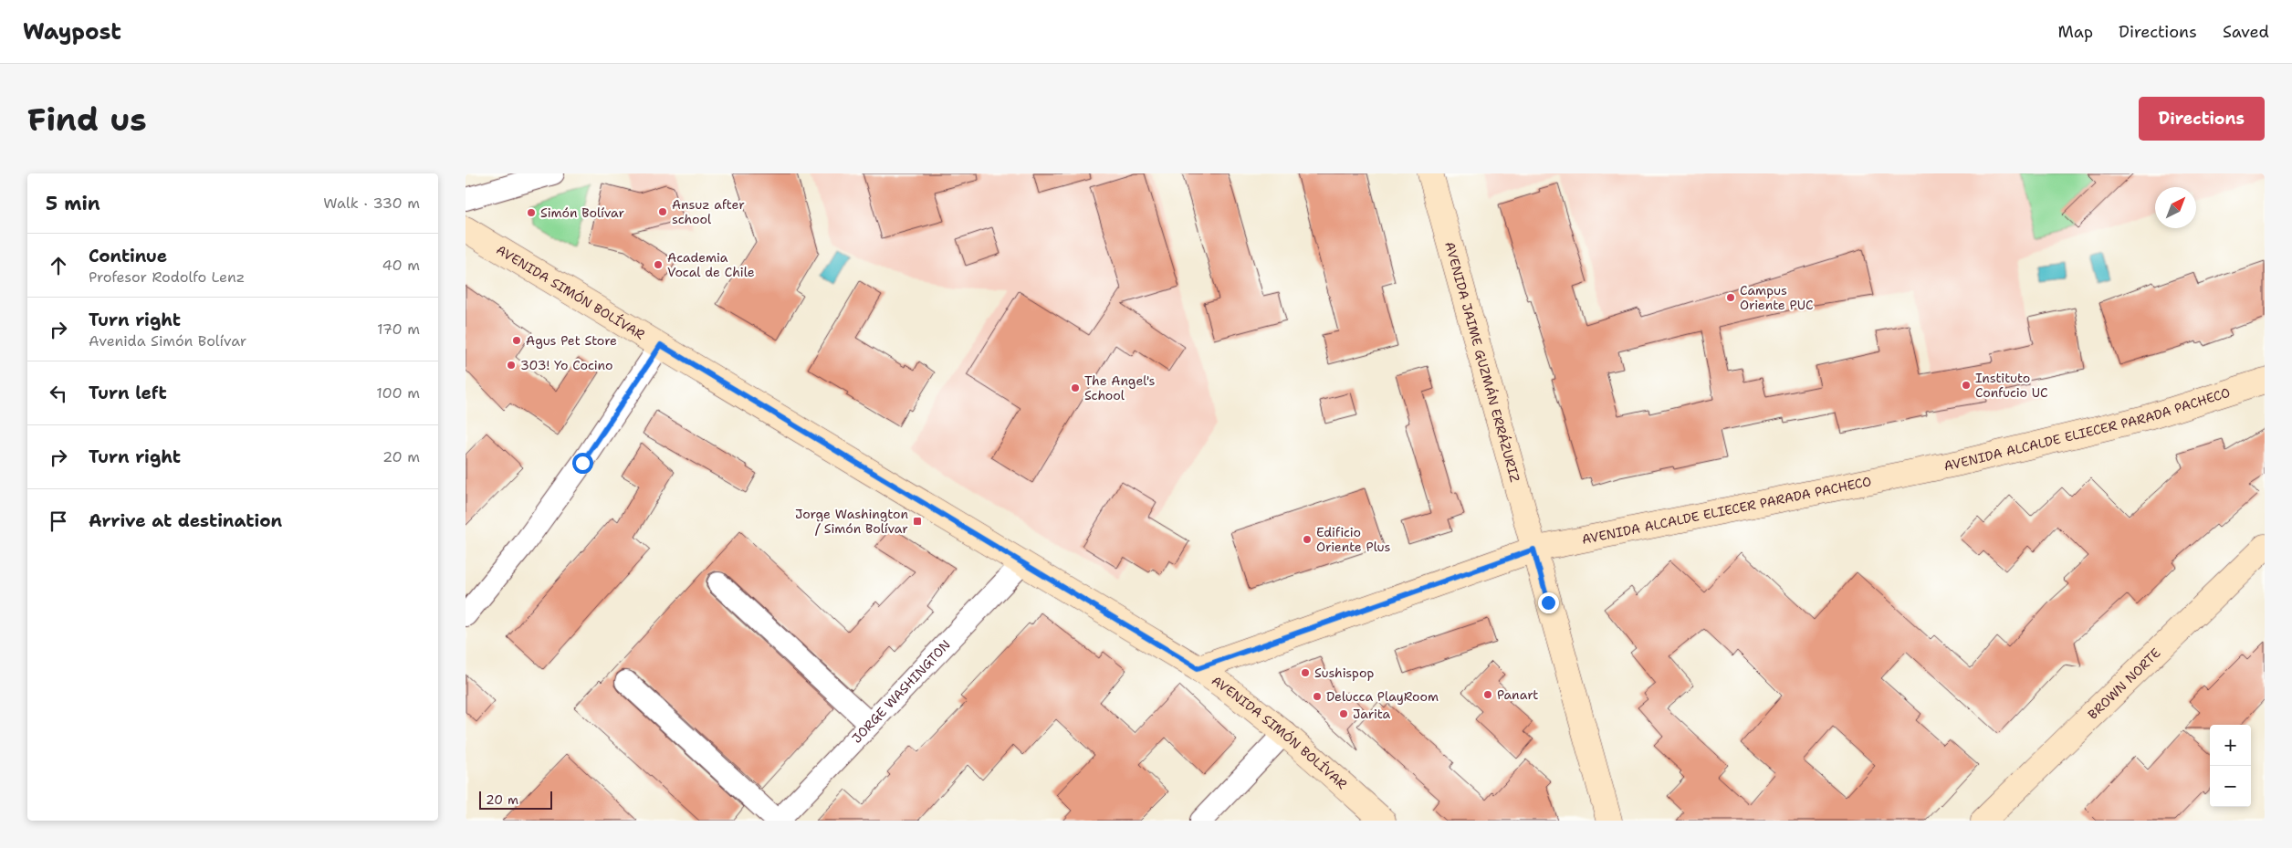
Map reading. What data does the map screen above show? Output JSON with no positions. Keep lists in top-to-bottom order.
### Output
{
  "streets": {
    "street": [
      "AVENIDA SIMÓN BOLÍVAR",
      "AVENIDA JAIME GUZMÁN ERRÁZURIZ",
      "AVENIDA ALCALDE ELIECER PARADA PACHECO",
      "BROWN NORTE",
      "JORGE WASHINGTON"
    ]
  },
  "crossings": [
    ["AVENIDA SIMÓN BOLÍVAR", "AVENIDA ALCALDE ELIECER PARADA PACHECO"],
    ["AVENIDA SIMÓN BOLÍVAR", "JORGE WASHINGTON"],
    ["AVENIDA JAIME GUZMÁN ERRÁZURIZ", "AVENIDA ALCALDE ELIECER PARADA PACHECO"]
  ],
  "places": {
    "other": [
      "Ansuz after school",
      "Simón Bolívar",
      "Academia Vocal de Chile",
      "Campus Oriente PUC",
      "Agus Pet Store",
      "303! Yo Cocino",
      "Instituto Confucio UC",
      "The Angel's School",
      "Edificio Oriente Plus",
      "Sushispop",
      "Panart",
      "Delucca PlayRoom",
      "Jarita"
    ],
    "transit": ["Jorge Washington / Simón Bolívar"]
  },
  "scale_bar": "20 m",
  "north": "top right",
  "page": {
    "header": "Waypost",
    "nav": ["Map", "Directions", "Saved"],
    "buttons": "Directions",
    "title": "Find us",
    "heading": ["5 min", "Walk · 330 m"],
    "list": [
      ["Continue", "Profesor Rodolfo Lenz", "40 m"],
      ["Turn right", "Avenida Simón Bolívar", "170 m"],
      ["Turn left", "100 m"],
      ["Turn right", "20 m"],
      "Arrive at destination"
    ],
    "map_buttons": ["+", "−"],
    "scale": "20 m"
  }
}
